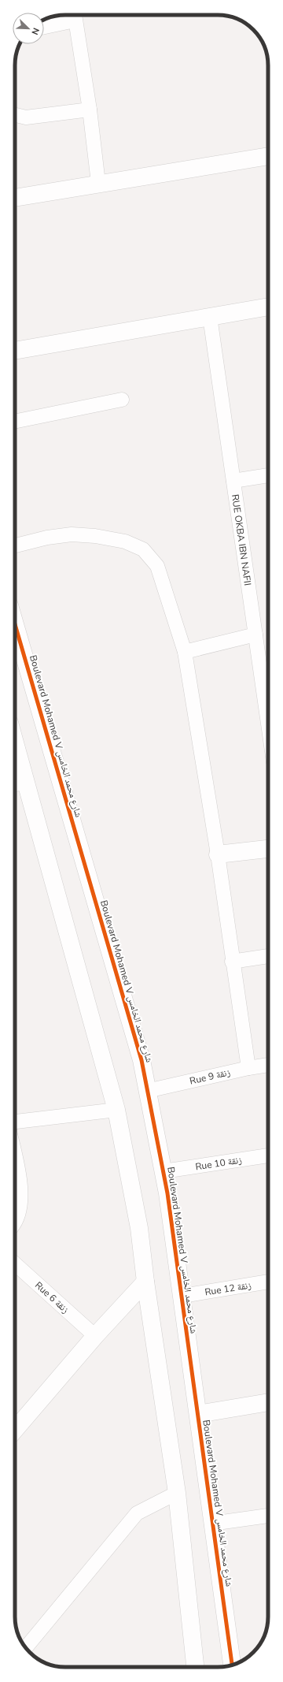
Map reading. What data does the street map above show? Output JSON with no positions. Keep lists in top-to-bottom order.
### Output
{
  "streets": {
    "street": ["Boulevard Mohamed V شارع محمد الخامس"],
    "lane": [
      "RUE OKBA IBN NAFII",
      "Rue 9 زنقة",
      "Rue 10 زنقة",
      "Rue 12 زنقة",
      "Rue 6 زنقة"
    ]
  },
  "crossings": [
    ["Boulevard Mohamed V شارع محمد الخامس", "Rue 9 زنقة"],
    ["Boulevard Mohamed V شارع محمد الخامس", "Rue 10 زنقة"],
    ["Boulevard Mohamed V شارع محمد الخامس", "Rue 12 زنقة"]
  ],
  "north": "bottom right"
}
